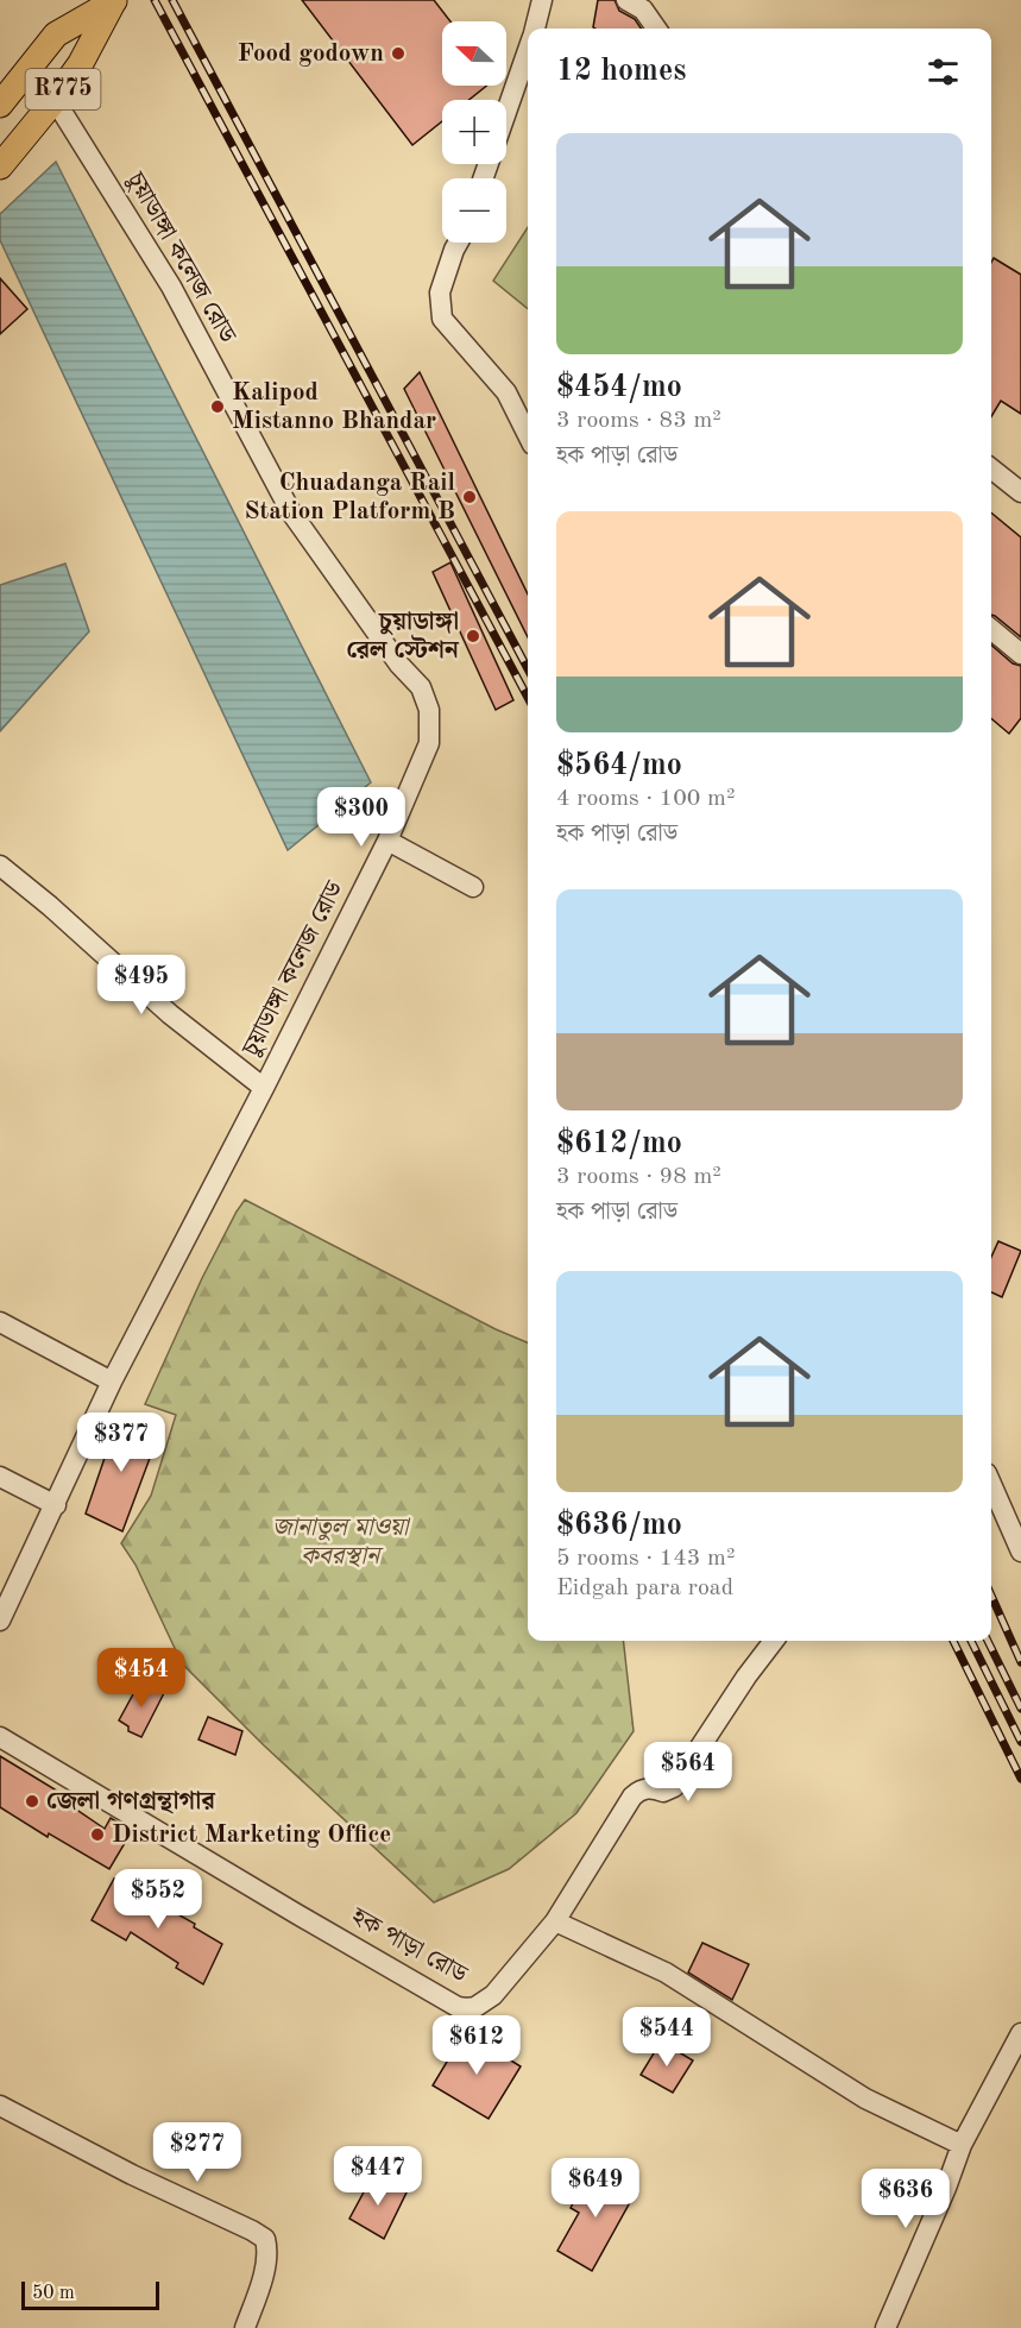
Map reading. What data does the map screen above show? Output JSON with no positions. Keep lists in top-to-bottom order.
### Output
{
  "streets": {
    "main road": ["R775"],
    "street": ["চুয়াডাঙ্গা কলেজ রোড", "হক পাড়া রোড"]
  },
  "crossings": [
    ["R775", "চুয়াডাঙ্গা কলেজ রোড"]
  ],
  "parks": ["জানাতুল মাওয়া কবরস্থান"],
  "places": [
    "Food godown",
    "Kalipod Mistanno Bhandar",
    "Chuadanga Rail Station Platform B",
    "চুয়াডাঙ্গা রেল স্টেশন",
    "জেলা গণগ্রন্থাগার",
    "District Marketing Office"
  ],
  "scale_bar": "50 m",
  "north": "left",
  "page": {
    "map_buttons": ["+", "−"],
    "heading": "12 homes",
    "list": [
      {
        "name": "$454/mo",
        "note": "3 rooms · 83 m² · হক পাড়া রোড"
      },
      {
        "name": "$564/mo",
        "note": "4 rooms · 100 m² · হক পাড়া রোড"
      },
      {
        "name": "$612/mo",
        "note": "3 rooms · 98 m² · হক পাড়া রোড"
      },
      {
        "name": "$636/mo",
        "note": "5 rooms · 143 m² · Eidgah para road"
      }
    ],
    "price": [
      "$300",
      "$495",
      "$377",
      "$454",
      "$564",
      "$552",
      "$544",
      "$612",
      "$277",
      "$447",
      "$649",
      "$636"
    ],
    "scale": "50 m"
  }
}
